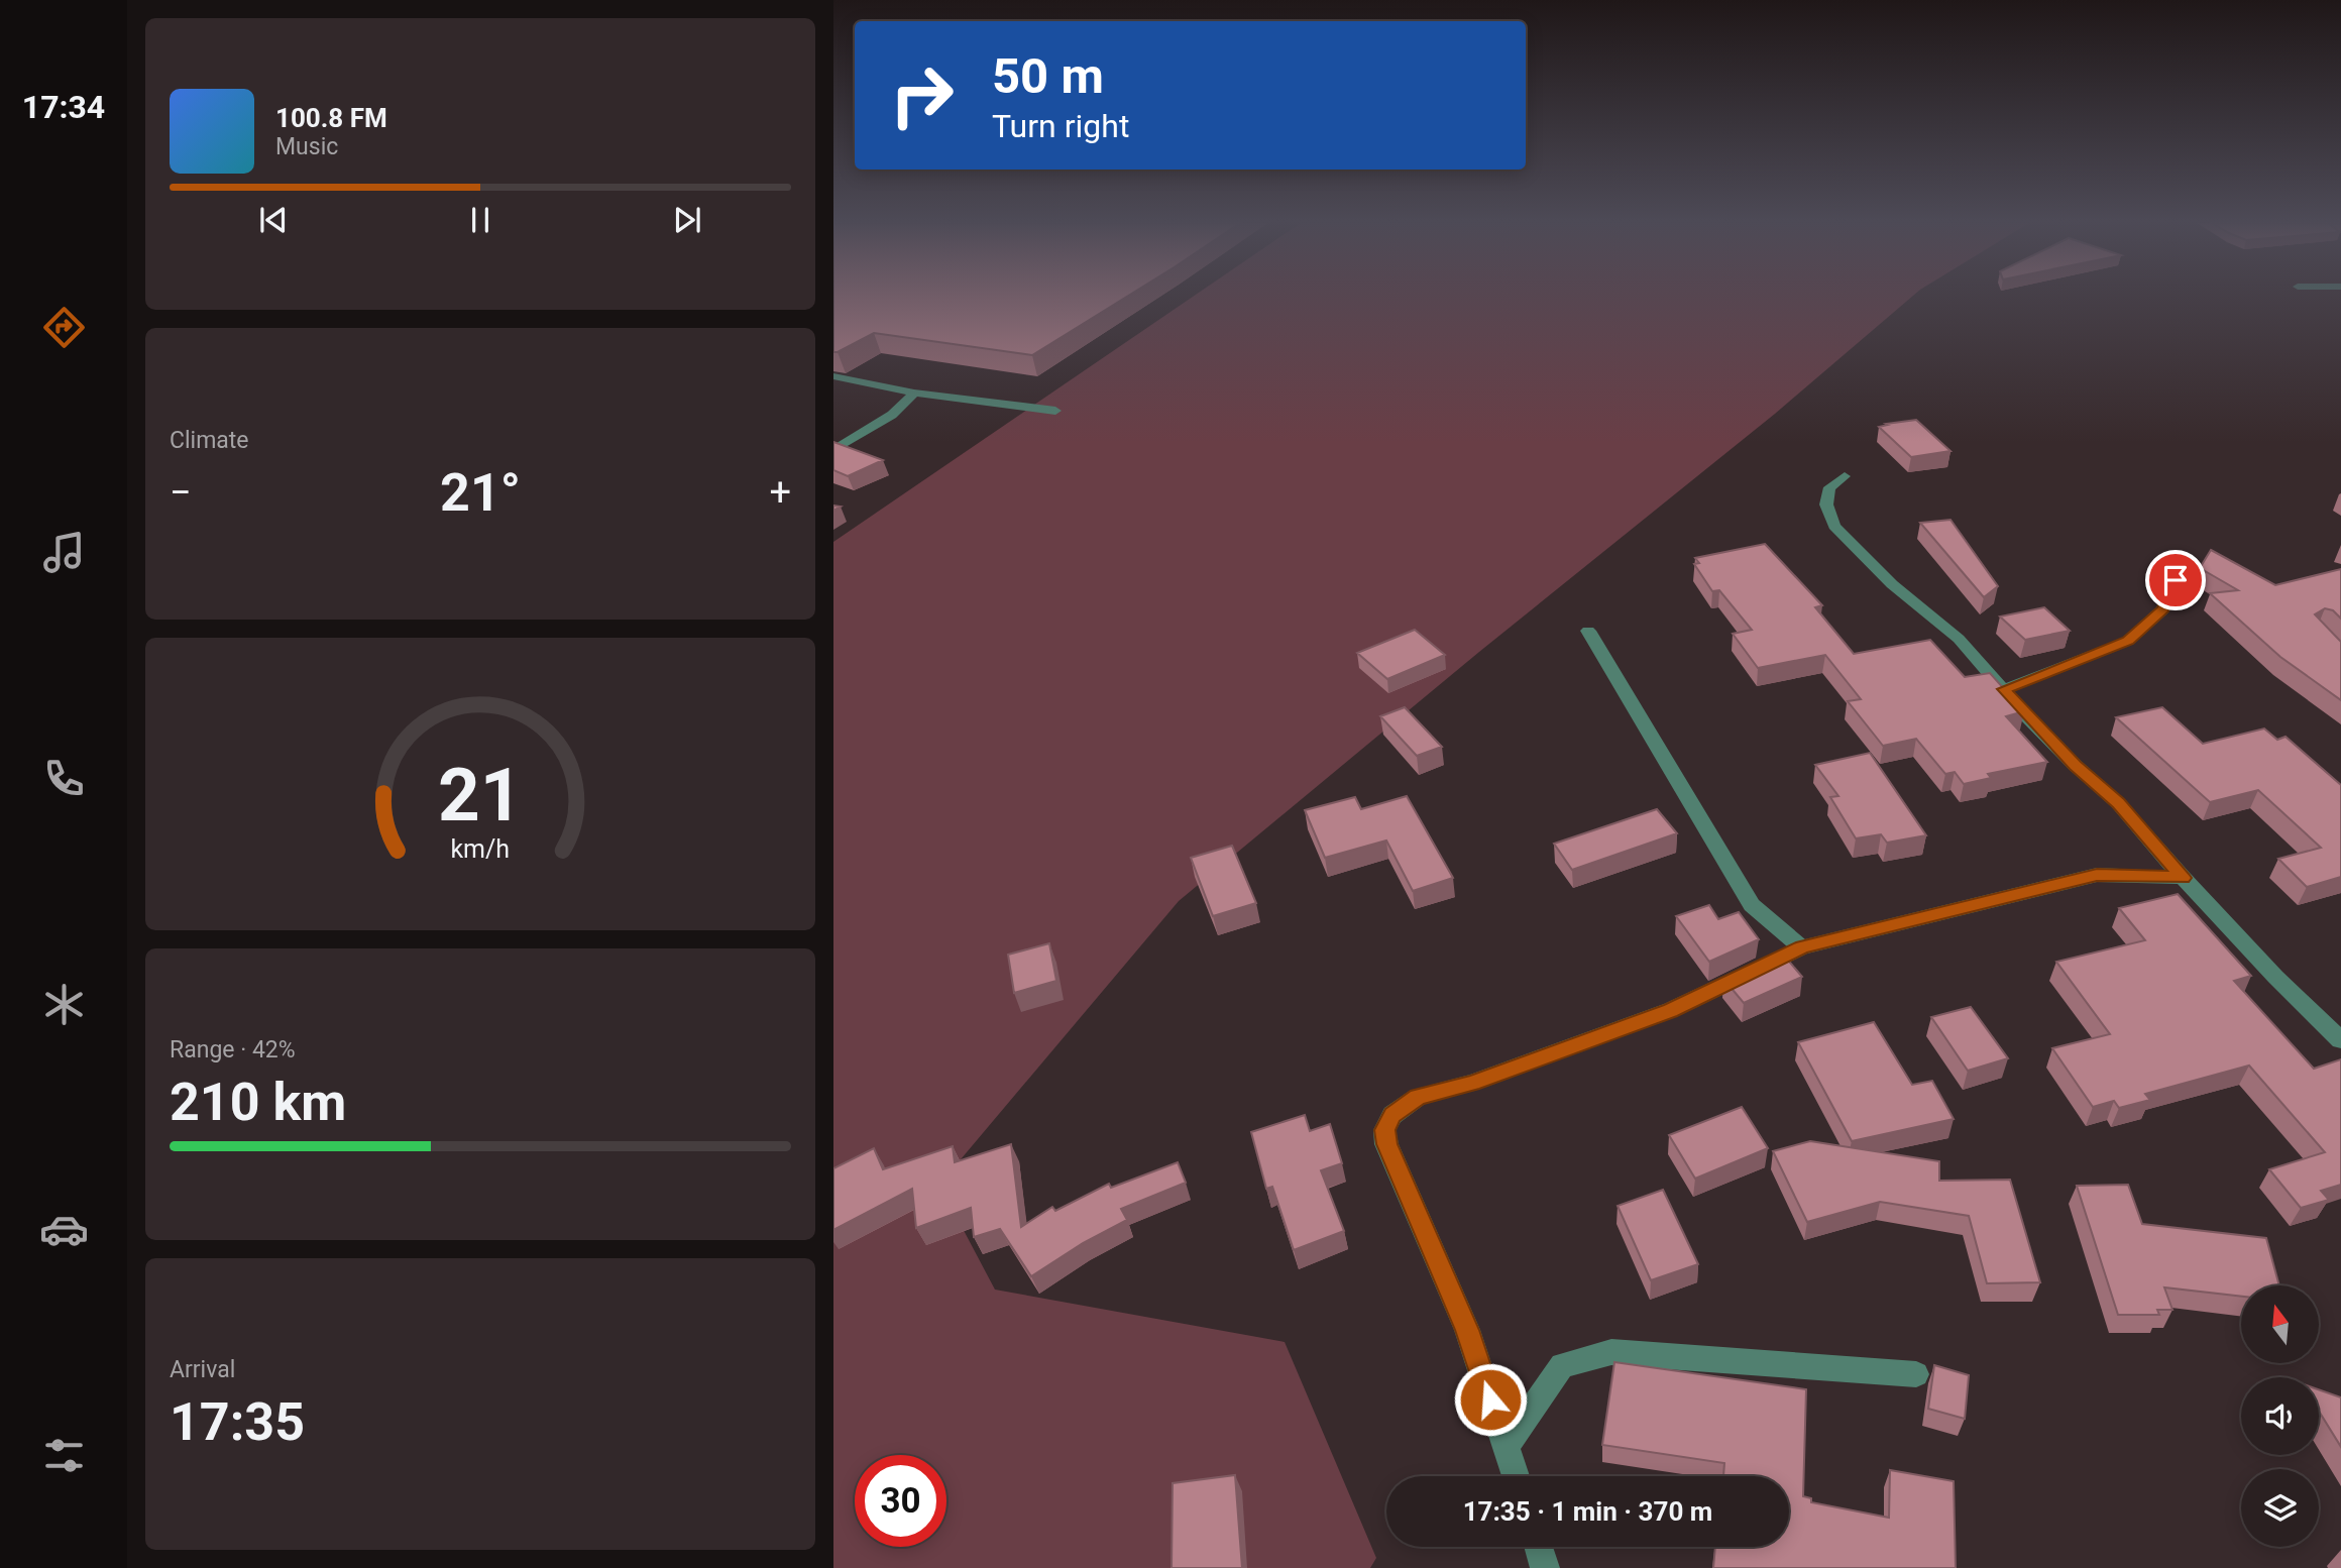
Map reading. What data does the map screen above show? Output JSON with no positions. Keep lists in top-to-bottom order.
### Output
{
  "north": "top",
  "page": {
    "tabs": "17:34",
    "turn": ["50 m", "Turn right"],
    "song": ["100.8 FM", "Music"],
    "tile": [
      "Climate",
      ["Range · 42%", "210 km"],
      ["Arrival", "17:35"]
    ],
    "heat": ["−", "21°", "+"],
    "limit": "30",
    "trip": "17:35 · 1 min · 370 m",
    "gauge": ["21", "km/h"]
  }
}
